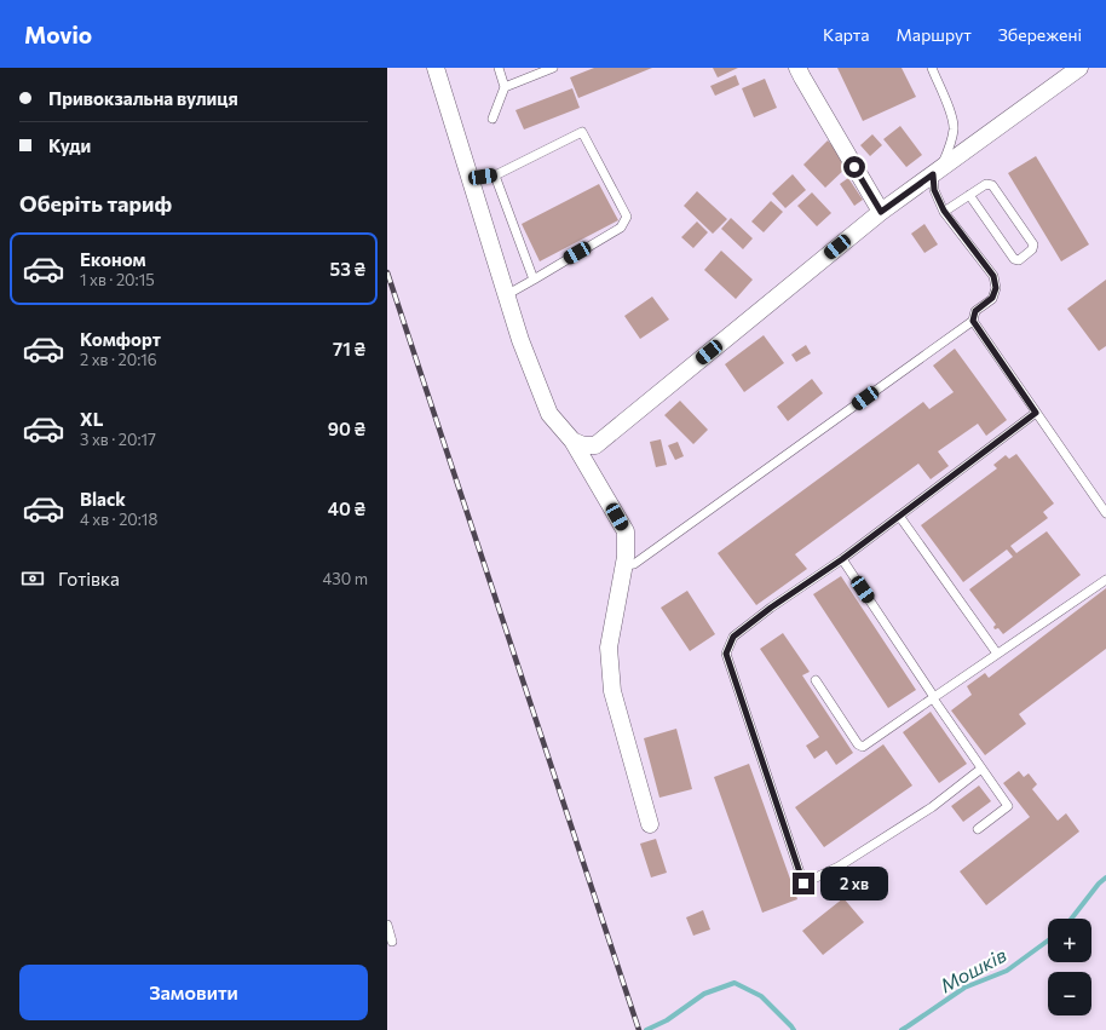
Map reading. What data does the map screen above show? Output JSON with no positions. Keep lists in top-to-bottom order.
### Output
{
  "water": ["Мошків"],
  "page": {
    "header": "Movio",
    "nav": ["Карта", "Маршрут", "Збережені"],
    "banner": ["Привокзальна вулиця", "Куди"],
    "heading": "Оберіть тариф",
    "list": [
      {
        "name": "Економ",
        "note": "1 хв · 20:15",
        "value": "53 ₴"
      },
      {
        "name": "Комфорт",
        "note": "2 хв · 20:16",
        "value": "71 ₴"
      },
      {
        "name": "XL",
        "note": "3 хв · 20:17",
        "value": "90 ₴"
      },
      {
        "name": "Black",
        "note": "4 хв · 20:18",
        "value": "40 ₴"
      }
    ],
    "pay": ["Готівка", "430 m"],
    "bubble": "2 хв",
    "map_buttons": ["+", "−"],
    "buttons": "Замовити"
  }
}
